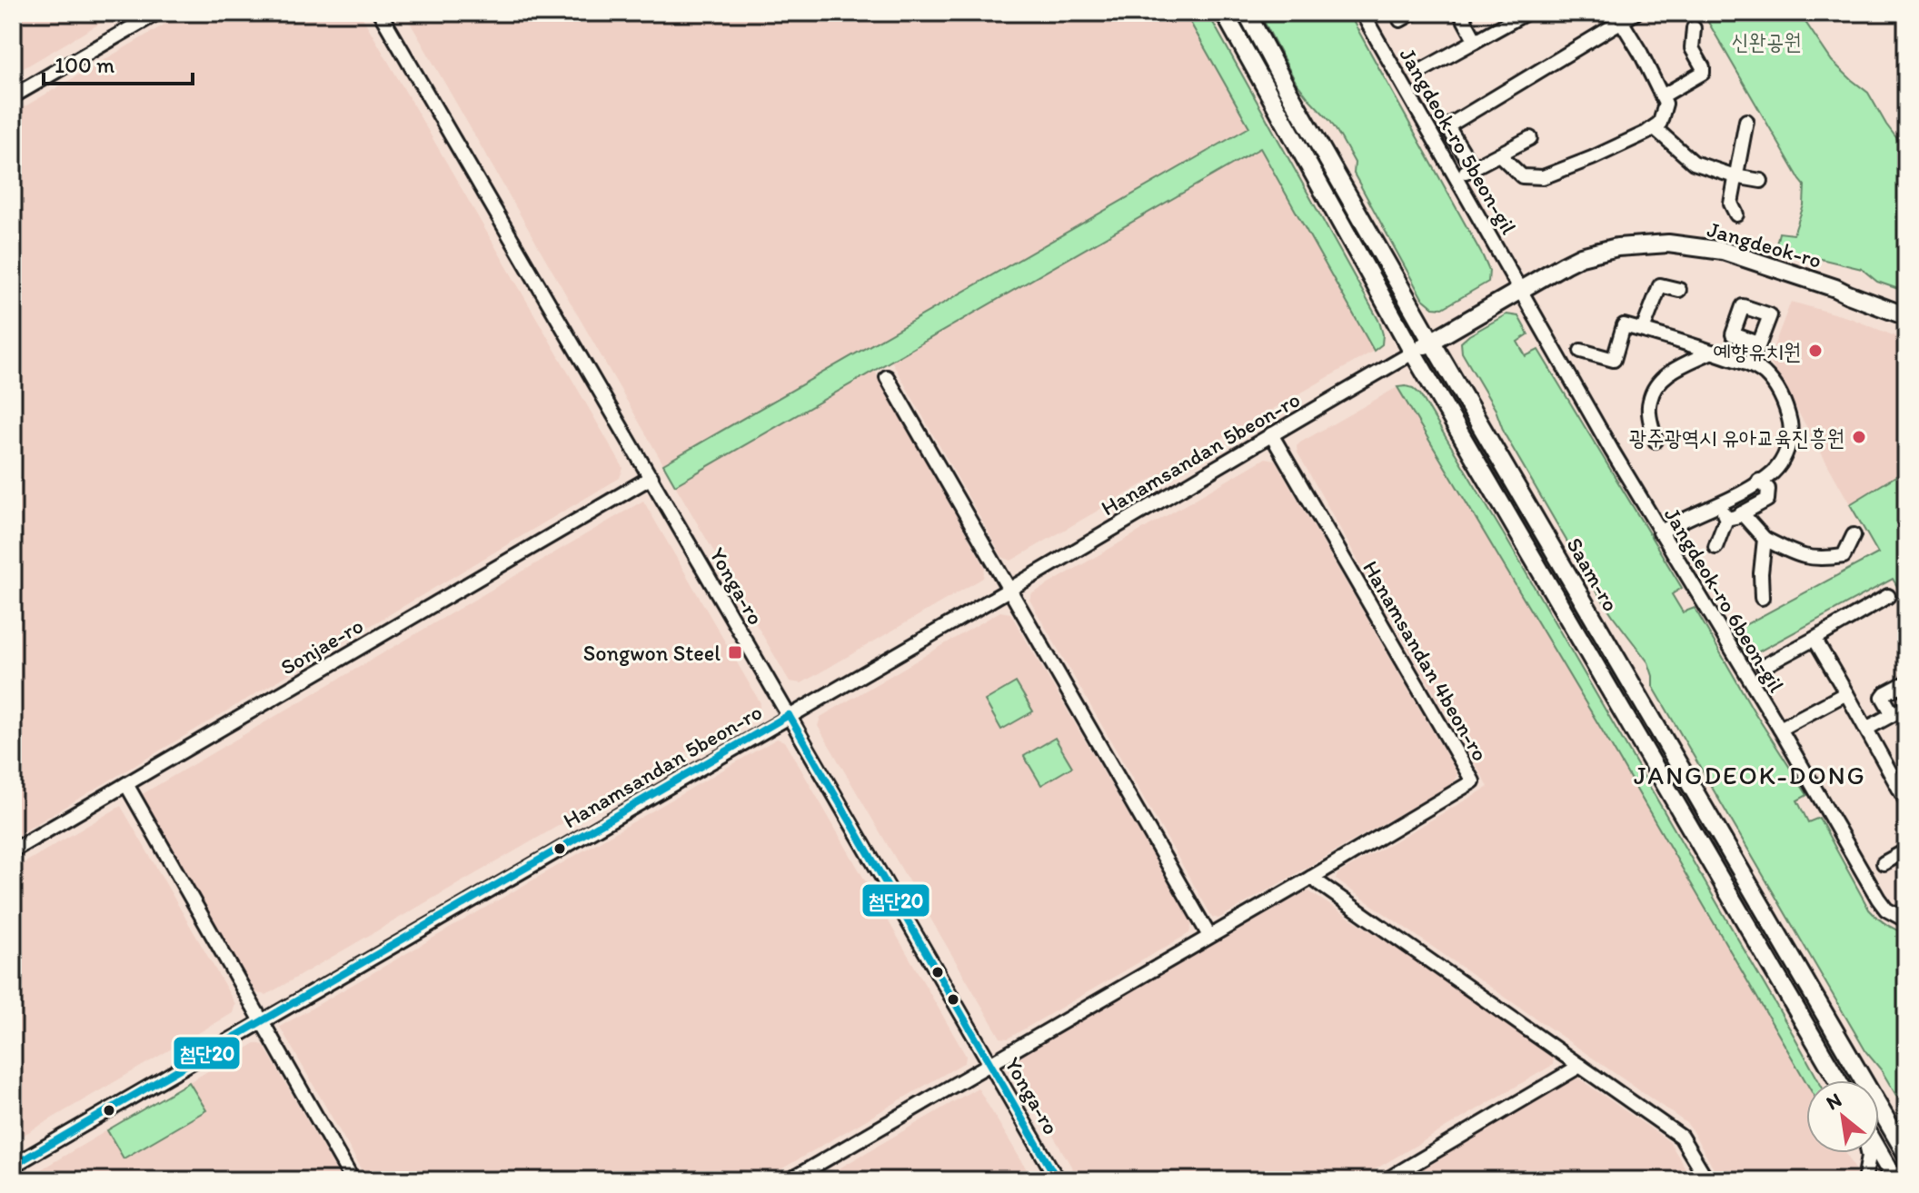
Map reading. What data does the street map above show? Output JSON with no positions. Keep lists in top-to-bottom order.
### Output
{
  "streets": {
    "main road": ["Jangdeok-ro", "Saam-ro"],
    "street": [
      "Jangdeok-ro 5beon-gil",
      "Hanamsandan 5beon-ro",
      "Yonga-ro",
      "Jangdeok-ro 6beon-gil",
      "Sonjae-ro",
      "Hanamsandan 4beon-ro"
    ]
  },
  "crossings": [
    ["Jangdeok-ro 5beon-gil", "Jangdeok-ro"],
    ["Jangdeok-ro 5beon-gil", "Jangdeok-ro 6beon-gil"],
    ["Jangdeok-ro", "Hanamsandan 5beon-ro"],
    ["Jangdeok-ro", "Saam-ro"],
    ["Jangdeok-ro", "Jangdeok-ro 6beon-gil"],
    ["Hanamsandan 5beon-ro", "Saam-ro"],
    ["Hanamsandan 5beon-ro", "Yonga-ro"],
    ["Hanamsandan 5beon-ro", "Hanamsandan 4beon-ro"],
    ["Yonga-ro", "Sonjae-ro"],
    ["Yonga-ro", "Hanamsandan 4beon-ro"]
  ],
  "districts": ["JANGDEOK-DONG"],
  "parks": ["신완공원"],
  "places": {
    "other": ["예향유치원", "광주광역시 유아교육진흥원"],
    "transit": ["Songwon Steel"]
  },
  "lines": ["transit line 첨단20"],
  "scale_bar": "100 m",
  "north": "top left"
}
